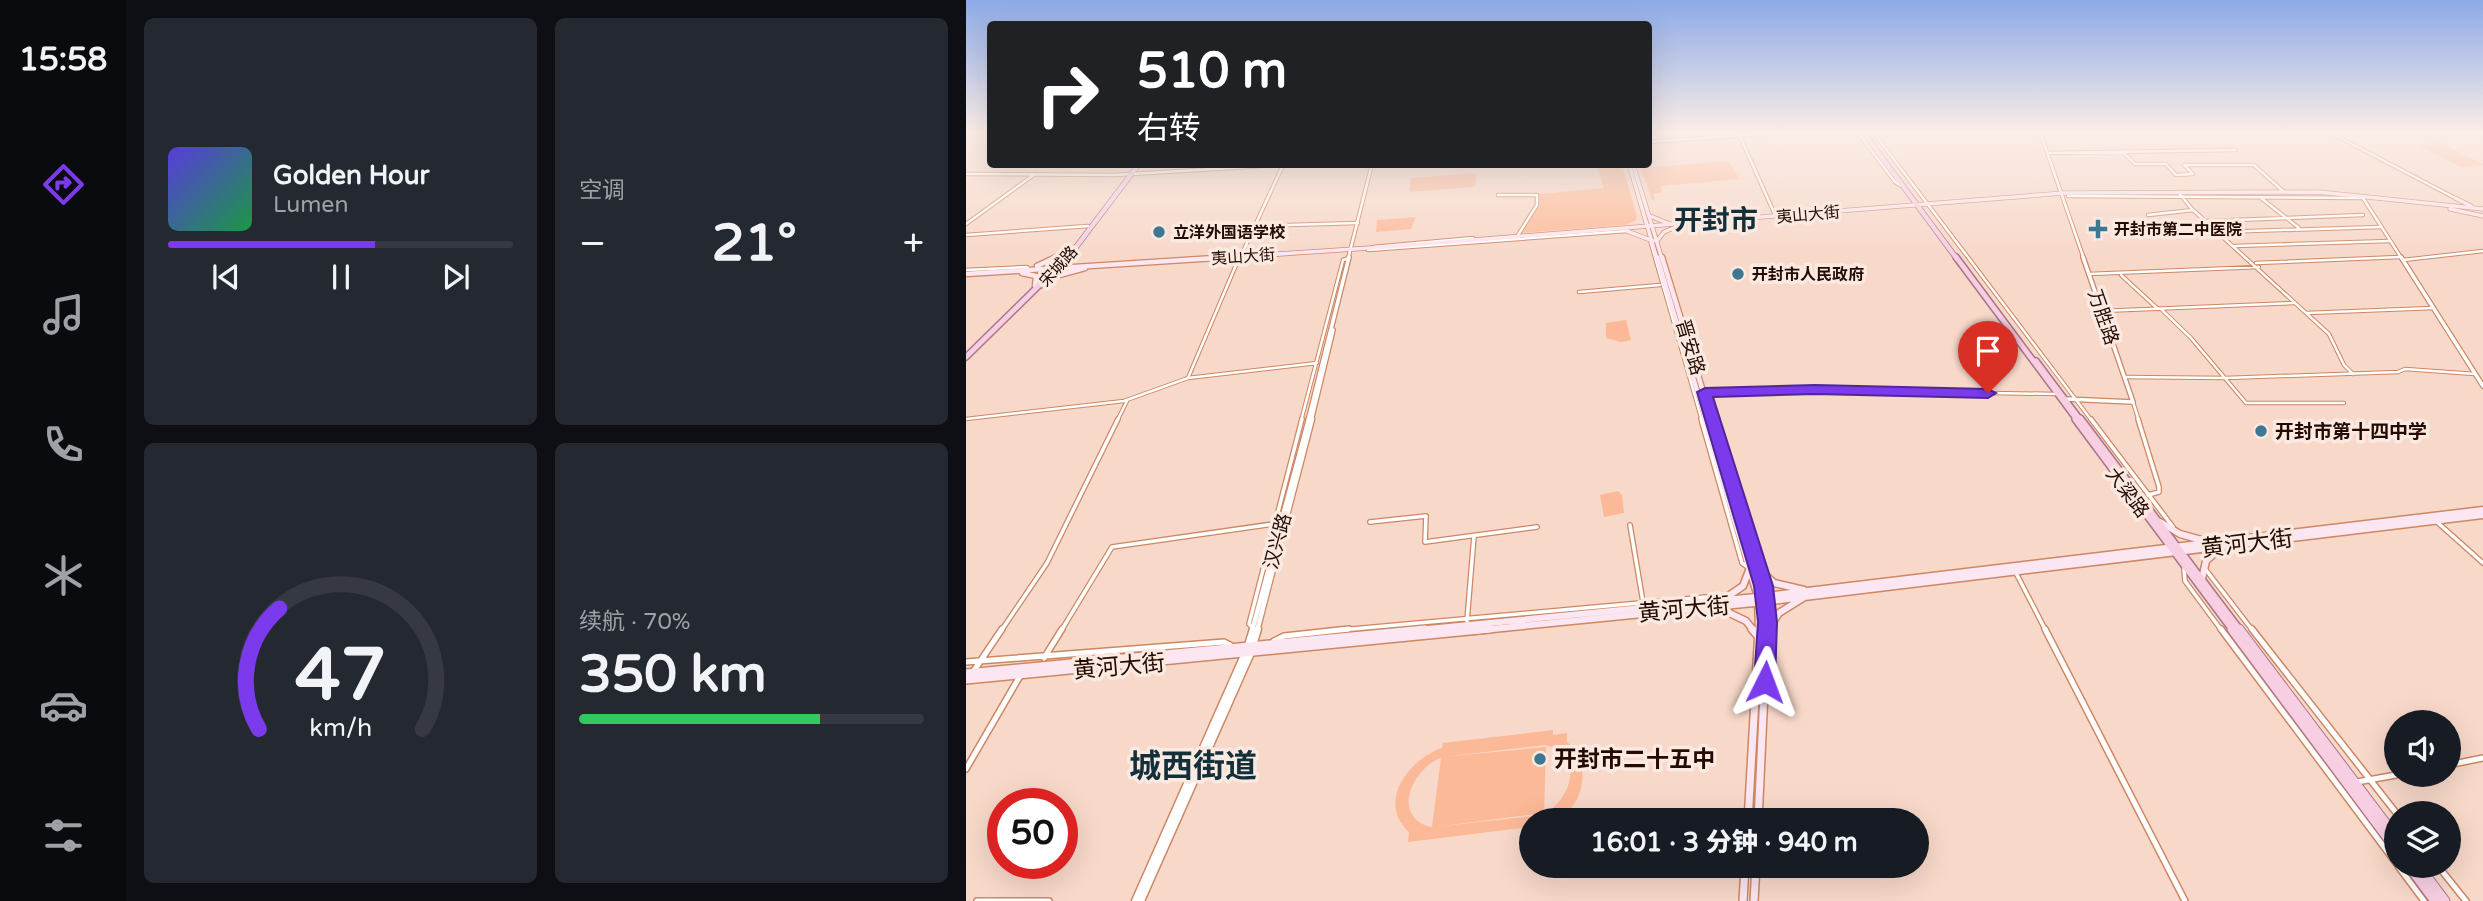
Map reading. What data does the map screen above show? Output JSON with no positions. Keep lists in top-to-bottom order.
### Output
{
  "streets": {
    "main road": [
      "夷山大街",
      "宋城路",
      "晋安路",
      "大梁路",
      "黄河大街"
    ],
    "street": ["万胜路", "汉兴路"]
  },
  "crossings": [
    ["夷山大街", "宋城路"],
    ["夷山大街", "万胜路"],
    ["夷山大街", "晋安路"],
    ["夷山大街", "大梁路"],
    ["夷山大街", "汉兴路"],
    ["晋安路", "黄河大街"],
    ["大梁路", "黄河大街"],
    ["汉兴路", "黄河大街"]
  ],
  "districts": ["开封市", "城西街道"],
  "places": {
    "health": ["开封市第二中医院"],
    "other": [
      "立洋外国语学校",
      "开封市人民政府",
      "开封市第十四中学",
      "开封市二十五中"
    ]
  },
  "page": {
    "tabs": "15:58",
    "tile": [
      "空调",
      ["续航 · 70%", "350 km"]
    ],
    "turn": ["510 m", "右转"],
    "song": ["Golden Hour", "Lumen"],
    "heat": ["−", "21°", "+"],
    "limit": "50",
    "trip": "16:01 · 3 分钟 · 940 m",
    "gauge": ["47", "km/h"]
  }
}
